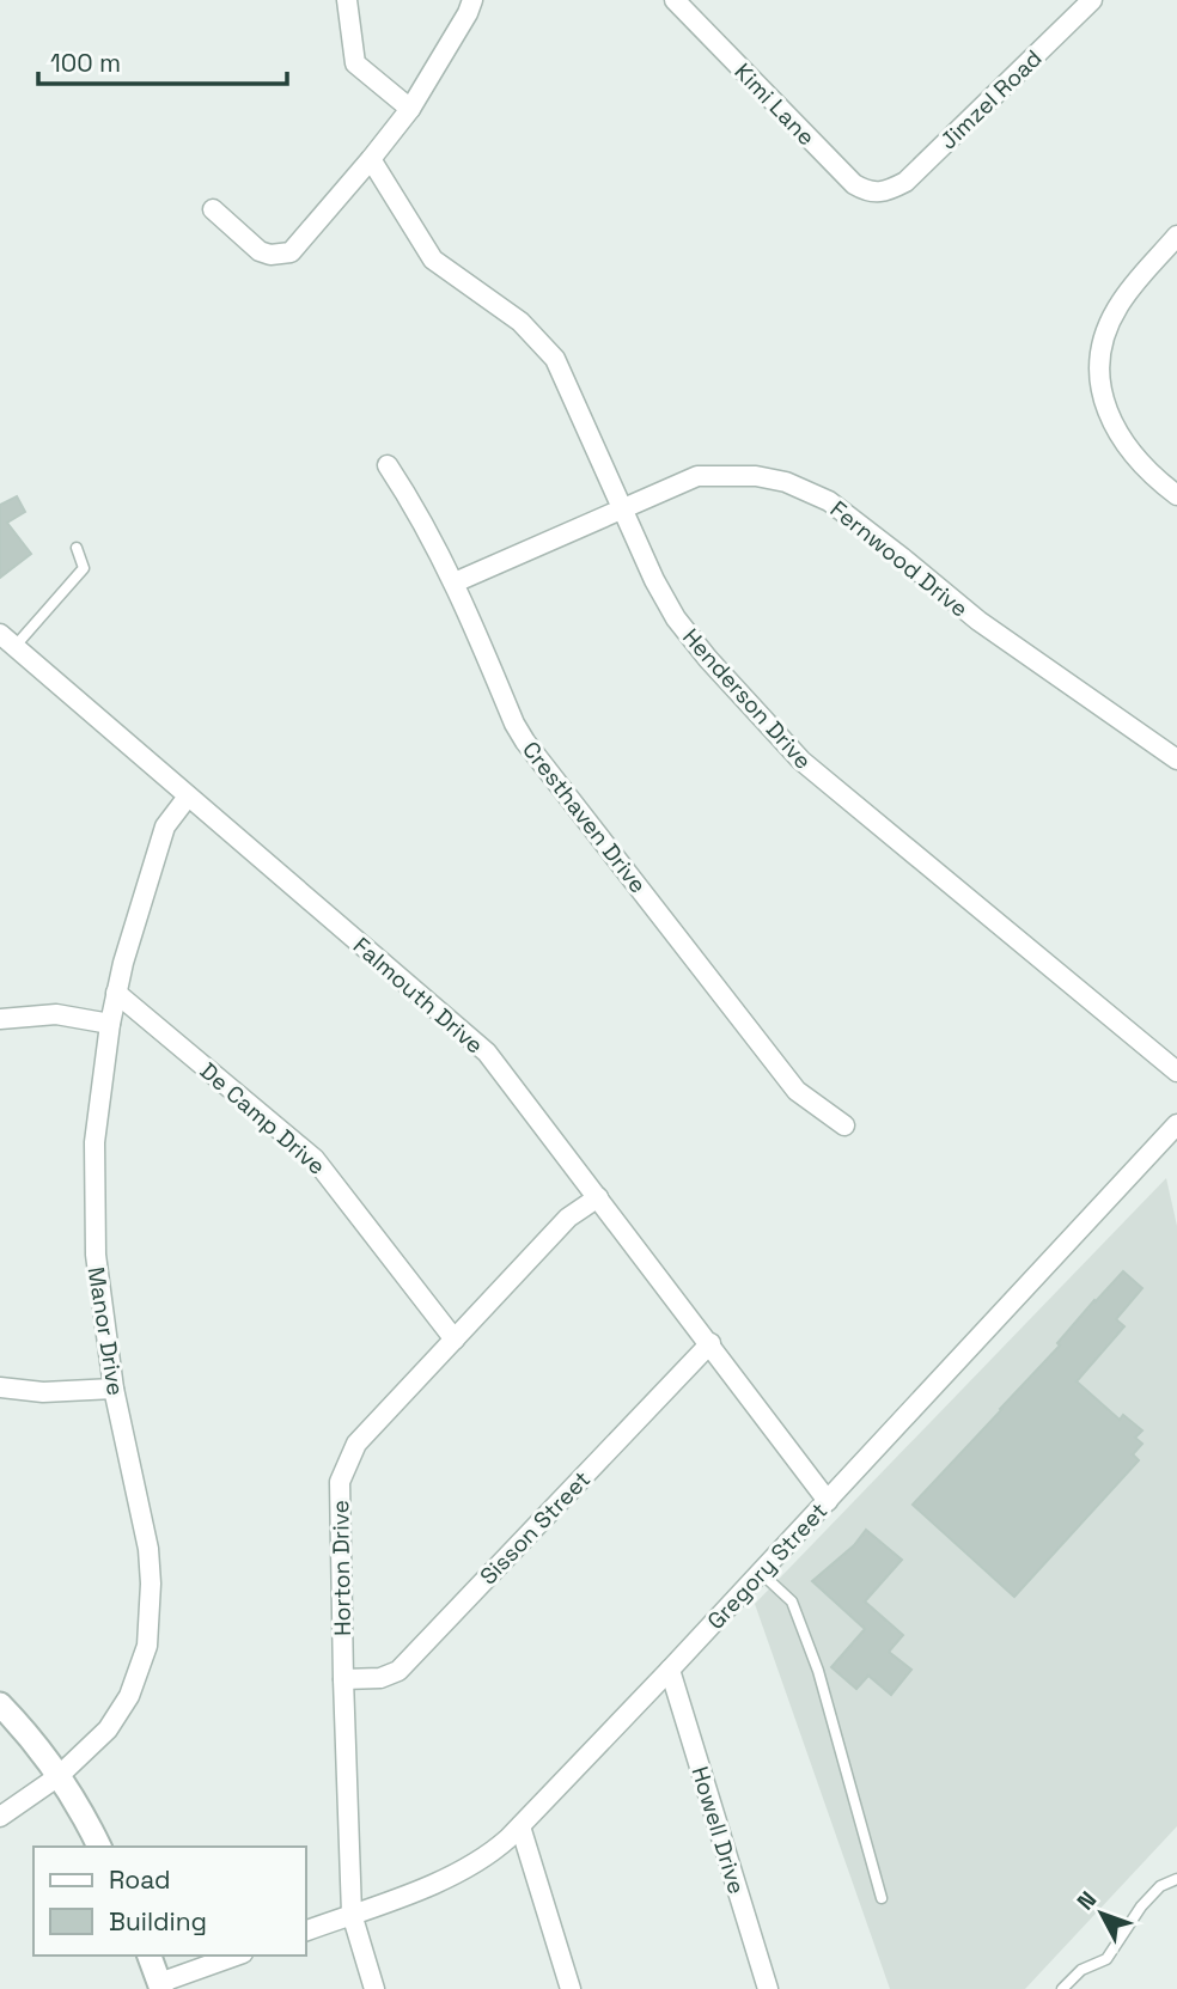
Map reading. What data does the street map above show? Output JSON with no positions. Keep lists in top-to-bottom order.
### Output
{
  "streets": {
    "street": [
      "Jimzel Road",
      "Kimi Lane",
      "Fernwood Drive",
      "Henderson Drive",
      "Cresthaven Drive",
      "Falmouth Drive",
      "De Camp Drive",
      "Manor Drive",
      "Sisson Street",
      "Gregory Street",
      "Horton Drive",
      "Howell Drive"
    ]
  },
  "crossings": [
    ["Jimzel Road", "Kimi Lane"],
    ["Fernwood Drive", "Henderson Drive"],
    ["Fernwood Drive", "Cresthaven Drive"],
    ["Falmouth Drive", "Manor Drive"],
    ["Falmouth Drive", "Sisson Street"],
    ["Falmouth Drive", "Gregory Street"],
    ["Falmouth Drive", "Horton Drive"],
    ["De Camp Drive", "Manor Drive"],
    ["De Camp Drive", "Horton Drive"],
    ["Sisson Street", "Horton Drive"],
    ["Gregory Street", "Horton Drive"],
    ["Gregory Street", "Howell Drive"]
  ],
  "legend": ["Road", "Building"],
  "scale_bar": "100 m",
  "north": "top left"
}
